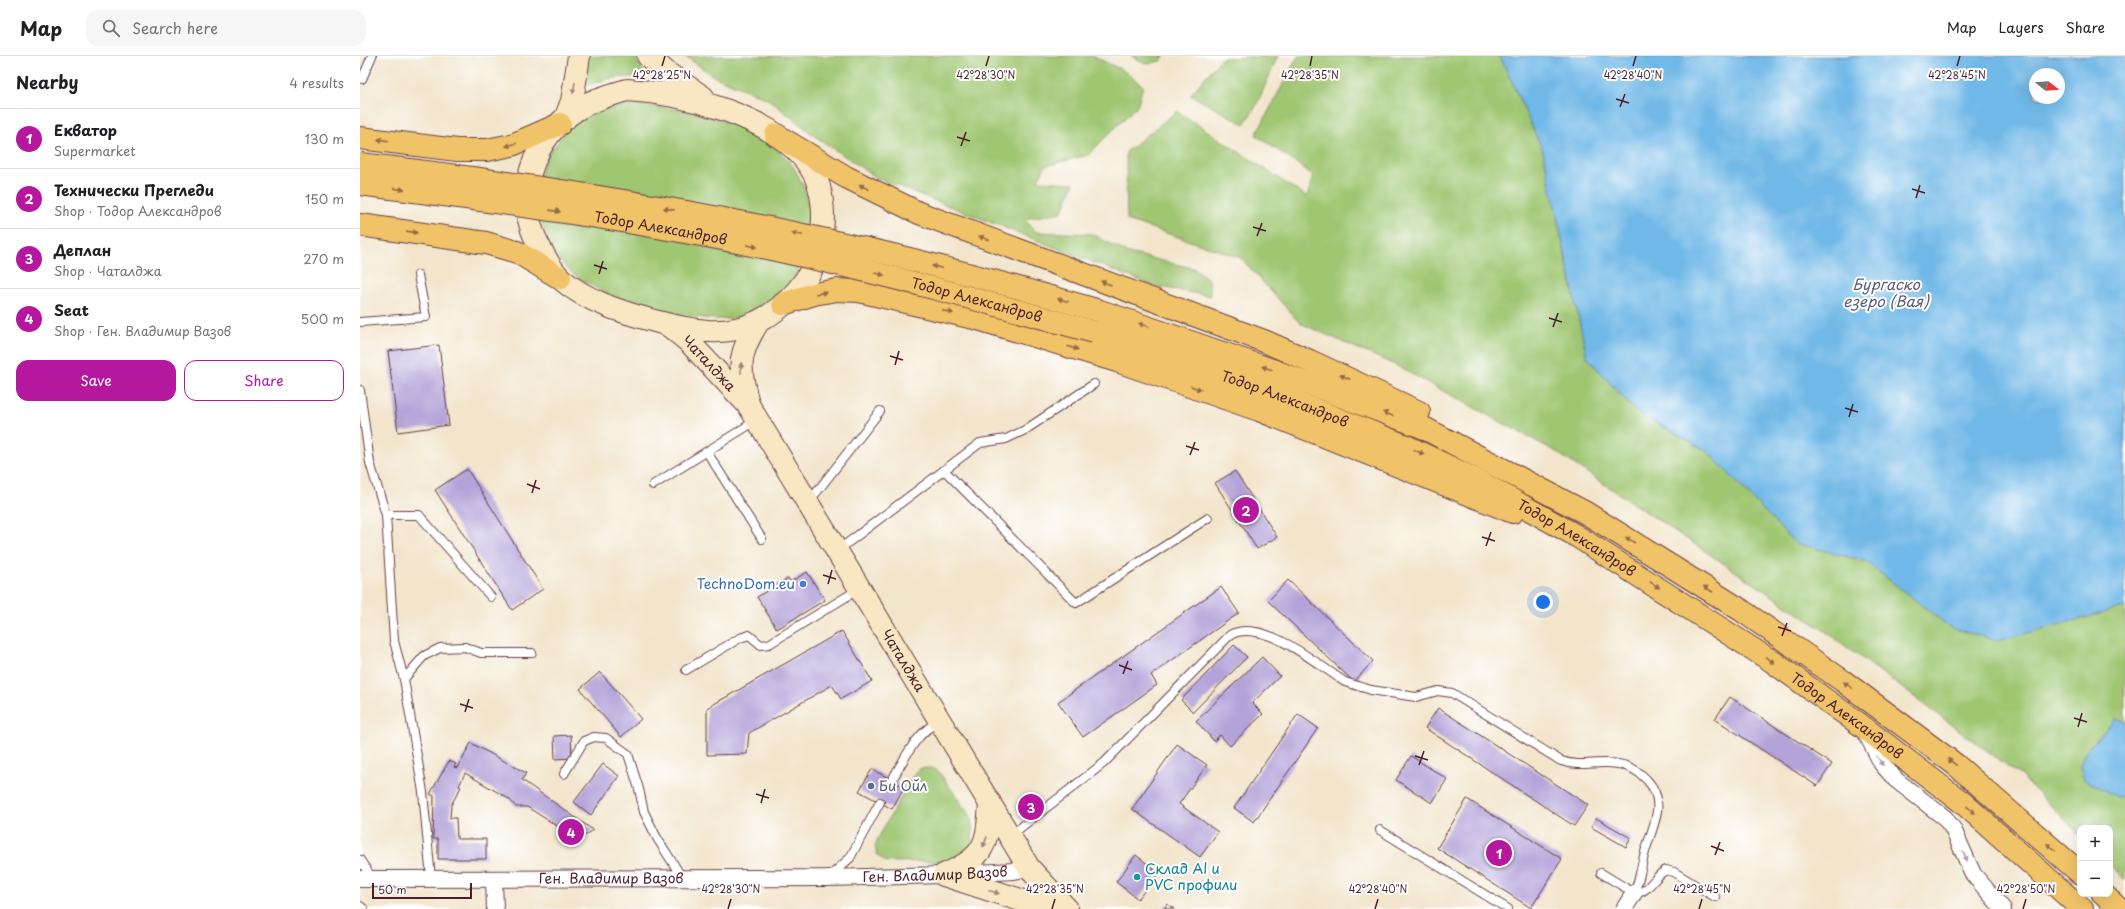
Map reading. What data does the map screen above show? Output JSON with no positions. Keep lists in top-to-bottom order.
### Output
{
  "streets": {
    "highway": ["Тодор Александров"],
    "main road": ["Чаталджа"],
    "street": ["Ген. Владимир Вазов"]
  },
  "crossings": [
    ["Чаталджа", "Ген. Владимир Вазов"]
  ],
  "water": ["Бургаско езеро (Вая)"],
  "places": ["TechnoDom.eu", "Би Ойл", "Склад Al и PVC профили"],
  "scale_bar": "50 m",
  "north": "right",
  "page": {
    "header": "Map",
    "search": "Search here",
    "nav": ["Map", "Layers", "Share"],
    "heading": ["Nearby", "4 results"],
    "list": [
      {
        "mark": "1",
        "name": "Екватор",
        "note": "Supermarket",
        "value": "130 m"
      },
      {
        "mark": "2",
        "name": "Технически Прегледи",
        "note": "Shop · Тодор Александров",
        "value": "150 m"
      },
      {
        "mark": "3",
        "name": "Деплан",
        "note": "Shop · Чаталджа",
        "value": "270 m"
      },
      {
        "mark": "4",
        "name": "Seat",
        "note": "Shop · Ген. Владимир Вазов",
        "value": "500 m"
      }
    ],
    "buttons": ["Save", "Share"],
    "pins": [
      "2",
      "3",
      "4",
      "1"
    ],
    "map_buttons": ["+", "−"],
    "scale": "50 m"
  },
  "coordinates": [
    "42°28'25\"N",
    "42°28'30\"N",
    "42°28'35\"N",
    "42°28'40\"N",
    "42°28'45\"N",
    "42°28'50\"N"
  ]
}
